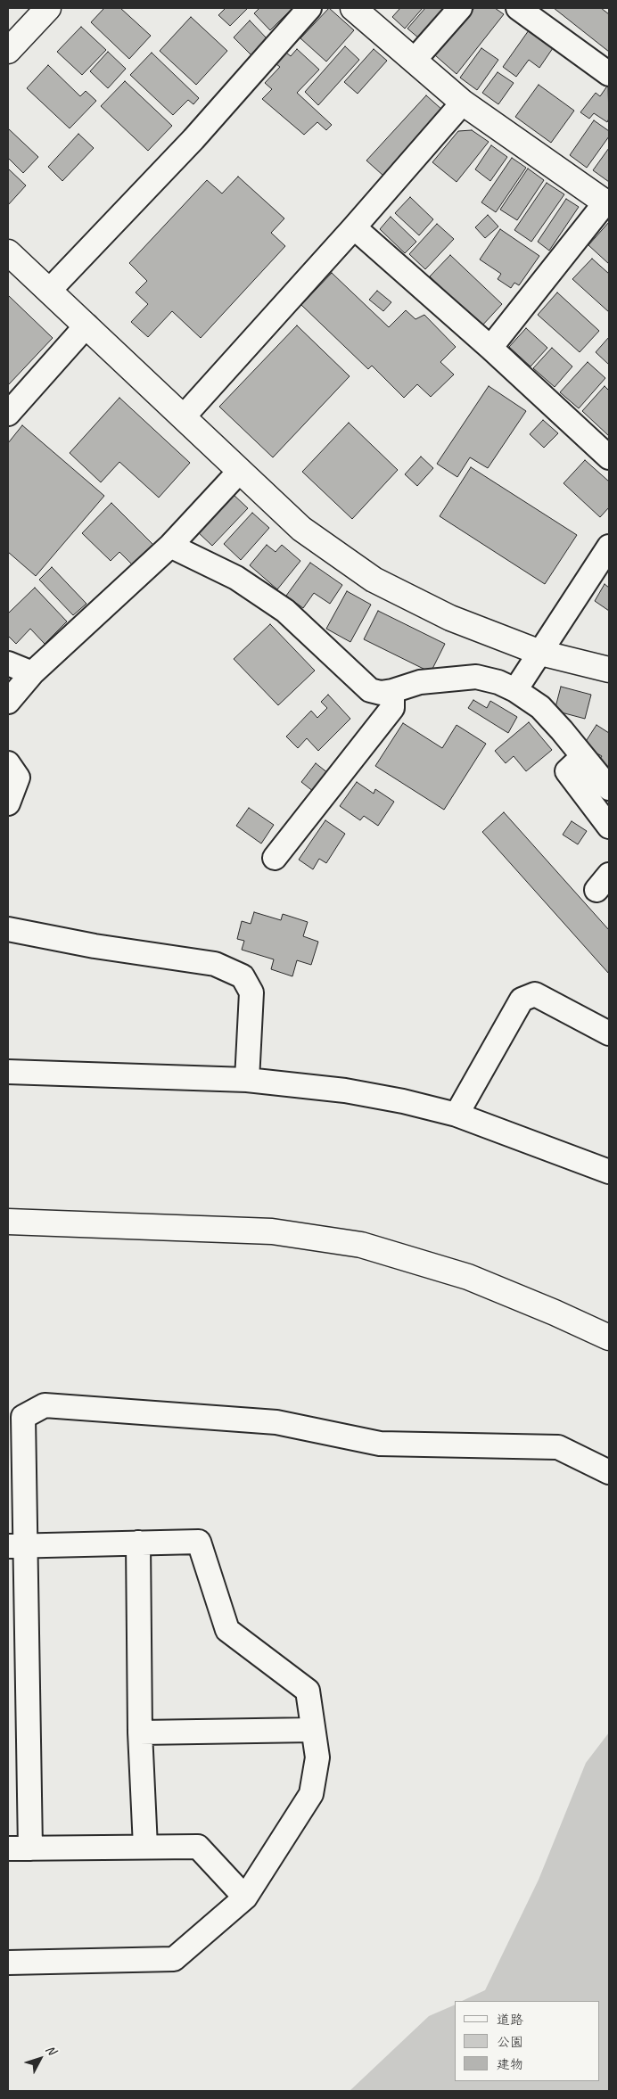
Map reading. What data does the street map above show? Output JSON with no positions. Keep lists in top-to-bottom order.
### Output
{
  "legend": ["道路", "公園", "建物"],
  "north": "top right"
}
